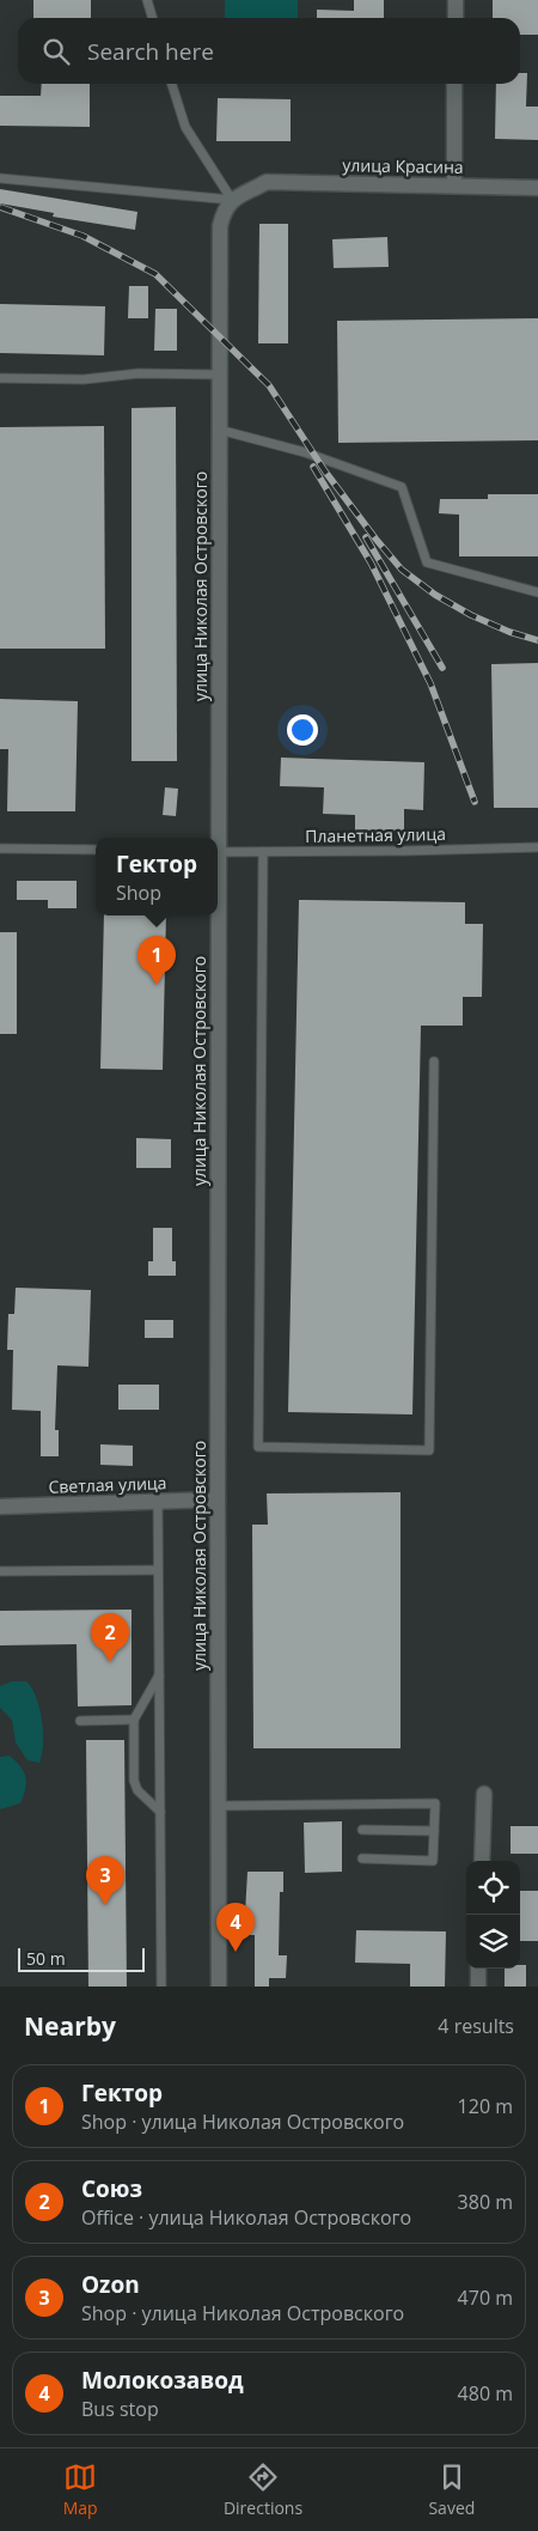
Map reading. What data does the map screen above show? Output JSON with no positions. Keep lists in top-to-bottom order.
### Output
{
  "streets": {
    "street": ["улица Красина", "улица Николая Островского", "Светлая улица"],
    "lane": ["Планетная улица"]
  },
  "crossings": [
    ["улица Красина", "улица Николая Островского"],
    ["улица Николая Островского", "Светлая улица"]
  ],
  "scale_bar": "50 m",
  "page": {
    "search": "Search here",
    "popup": ["Гектор", "Shop"],
    "pins": [
      "1",
      "2",
      "3",
      "4"
    ],
    "scale": "50 m",
    "heading": ["Nearby", "4 results"],
    "list": [
      {
        "mark": "1",
        "name": "Гектор",
        "note": "Shop · улица Николая Островского",
        "value": "120 m"
      },
      {
        "mark": "2",
        "name": "Союз",
        "note": "Office · улица Николая Островского",
        "value": "380 m"
      },
      {
        "mark": "3",
        "name": "Ozon",
        "note": "Shop · улица Николая Островского",
        "value": "470 m"
      },
      {
        "mark": "4",
        "name": "Молокозавод",
        "note": "Bus stop",
        "value": "480 m"
      }
    ],
    "nav": ["Map", "Directions", "Saved"]
  }
}
